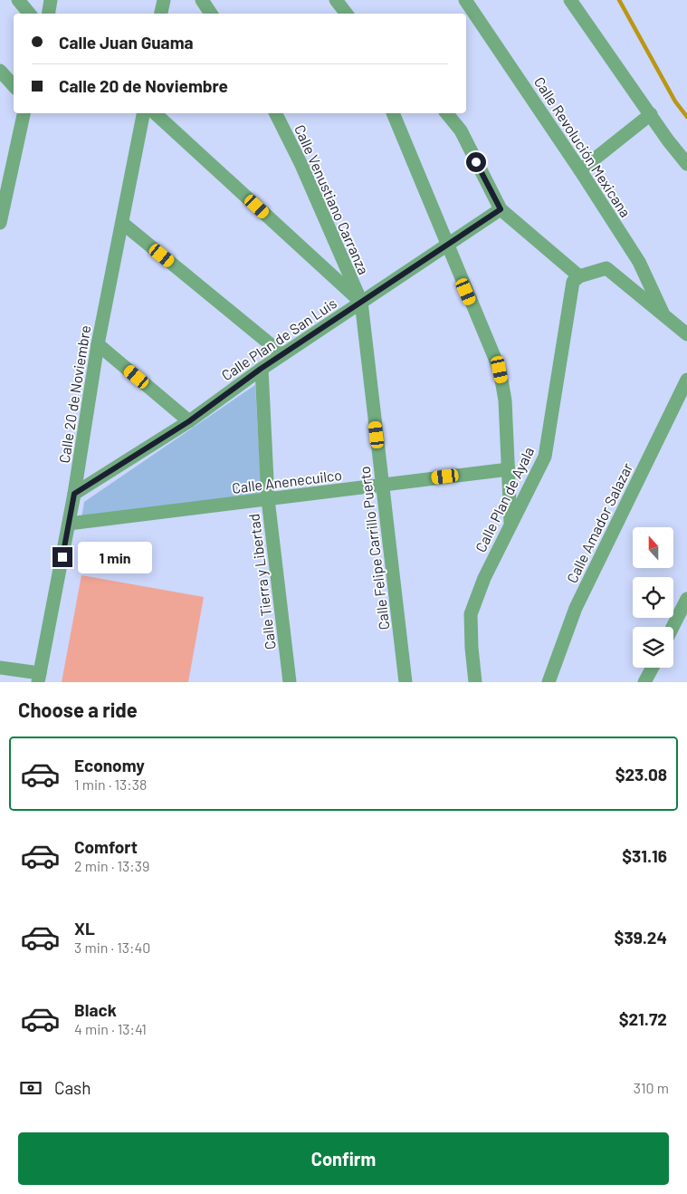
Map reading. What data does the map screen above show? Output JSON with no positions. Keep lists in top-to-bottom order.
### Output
{
  "streets": {
    "street": [
      "Calle Revolución Mexicana",
      "Calle Venustiano Carranza",
      "Calle Plan de San Luis",
      "Calle 20 de Noviembre",
      "Calle Anenecuilco",
      "Calle Plan de Ayala",
      "Calle Amador Salazar",
      "Calle Felipe Carrillo Puerto",
      "Calle Tierra y Libertad"
    ]
  },
  "crossings": [
    ["Calle Revolución Mexicana", "Calle Plan de Ayala"],
    ["Calle Venustiano Carranza", "Calle Plan de San Luis"],
    ["Calle Venustiano Carranza", "Calle Felipe Carrillo Puerto"],
    ["Calle Plan de San Luis", "Calle 20 de Noviembre"],
    ["Calle Plan de San Luis", "Calle Felipe Carrillo Puerto"],
    ["Calle Plan de San Luis", "Calle Tierra y Libertad"],
    ["Calle 20 de Noviembre", "Calle Anenecuilco"],
    ["Calle Anenecuilco", "Calle Felipe Carrillo Puerto"],
    ["Calle Anenecuilco", "Calle Tierra y Libertad"]
  ],
  "north": "top",
  "page": {
    "banner": ["Calle Juan Guama", "Calle 20 de Noviembre"],
    "bubble": "1 min",
    "heading": "Choose a ride",
    "list": [
      {
        "name": "Economy",
        "note": "1 min · 13:38",
        "value": "$23.08"
      },
      {
        "name": "Comfort",
        "note": "2 min · 13:39",
        "value": "$31.16"
      },
      {
        "name": "XL",
        "note": "3 min · 13:40",
        "value": "$39.24"
      },
      {
        "name": "Black",
        "note": "4 min · 13:41",
        "value": "$21.72"
      }
    ],
    "pay": ["Cash", "310 m"],
    "buttons": "Confirm"
  }
}
